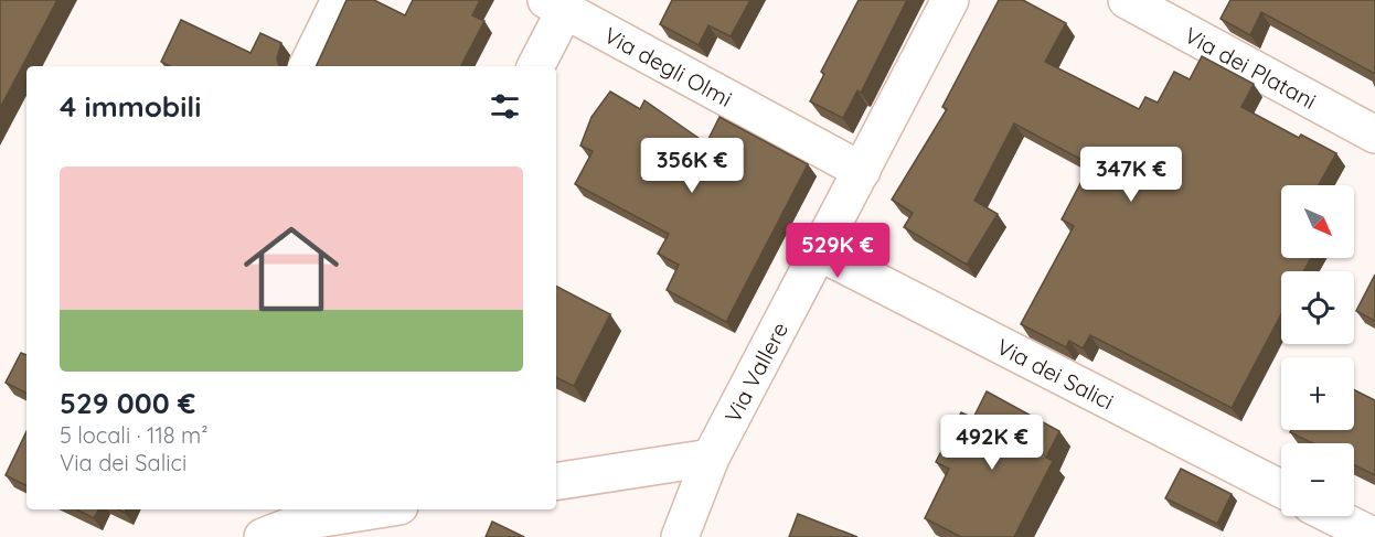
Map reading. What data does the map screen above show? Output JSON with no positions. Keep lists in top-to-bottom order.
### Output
{
  "streets": {
    "street": [
      "Via degli Olmi",
      "Via dei Platani",
      "Via Vallere",
      "Via dei Salici"
    ]
  },
  "crossings": [
    ["Via degli Olmi", "Via Vallere"],
    ["Via Vallere", "Via dei Salici"]
  ],
  "north": "bottom right",
  "page": {
    "heading": "4 immobili",
    "price": [
      "356K €",
      "347K €",
      "529K €",
      "492K €"
    ],
    "list": [
      {
        "name": "529 000 €",
        "note": "5 locali · 118 m² · Via dei Salici"
      }
    ],
    "map_buttons": ["+", "−"]
  }
}
